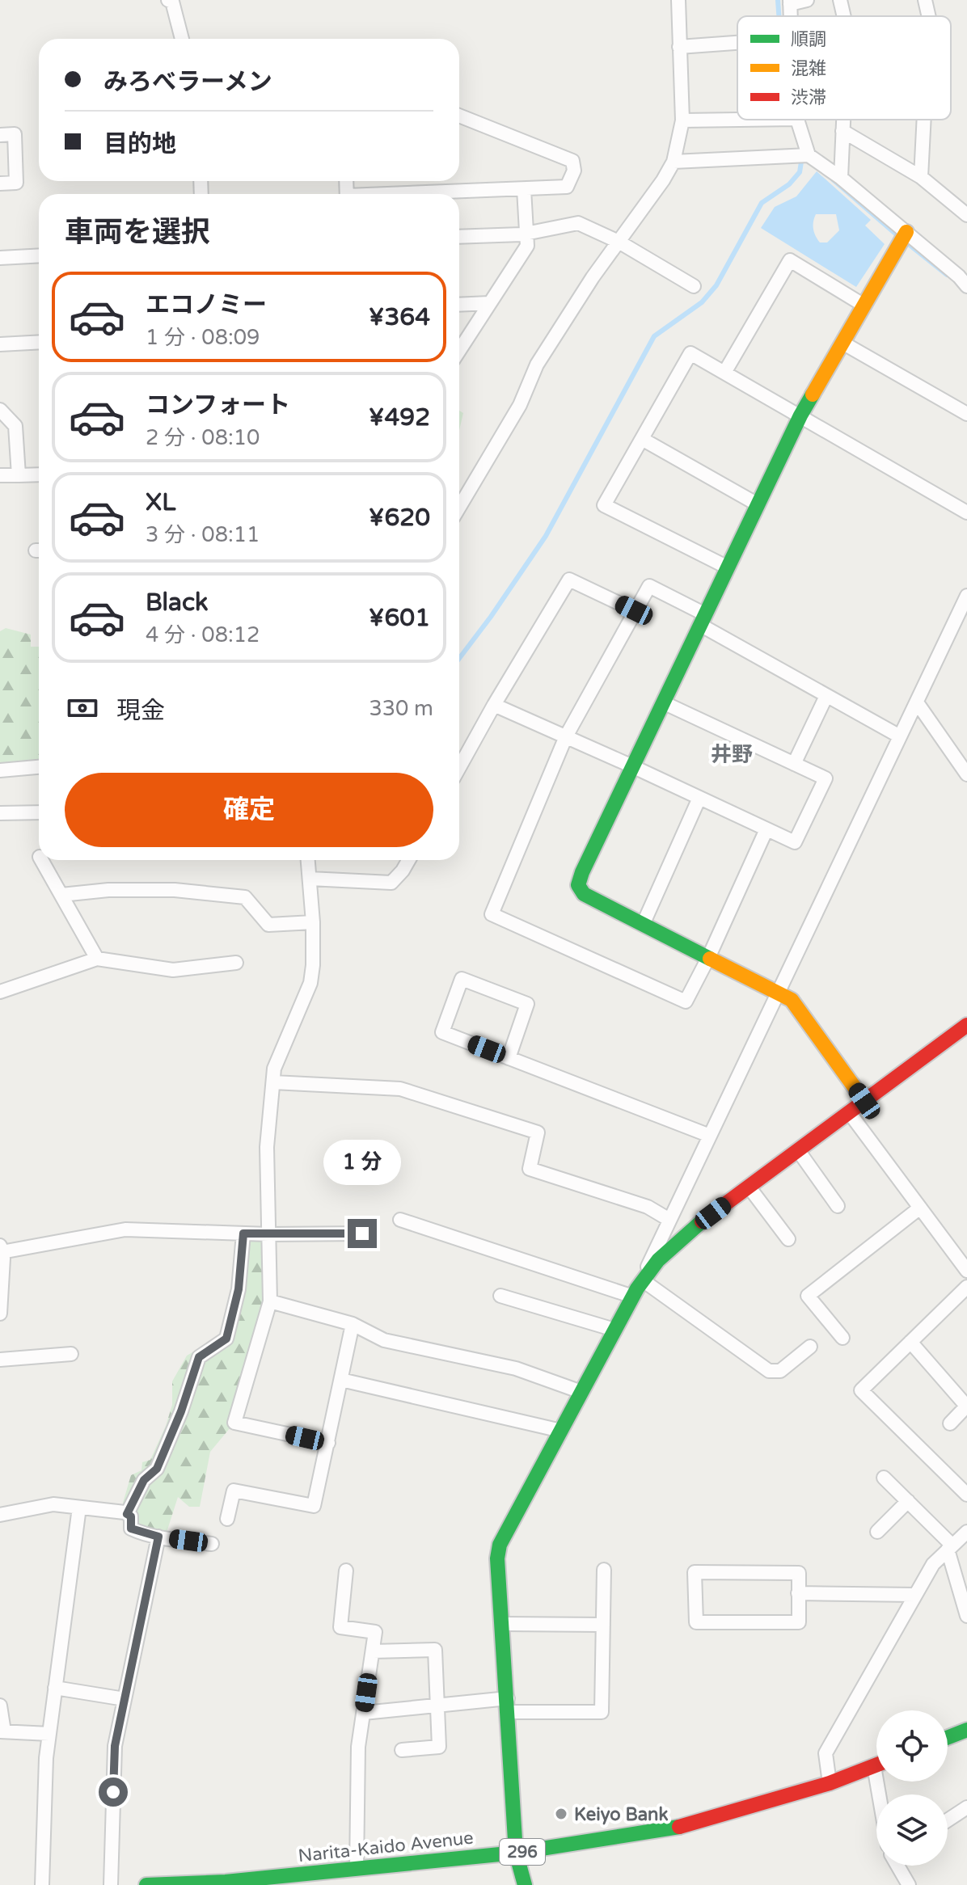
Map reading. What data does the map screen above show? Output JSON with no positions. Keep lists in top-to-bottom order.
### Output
{
  "streets": {
    "main road": ["Narita-Kaido Avenue", "296"]
  },
  "districts": ["井野"],
  "places": ["Keiyo Bank"],
  "legend": ["順調", "混雑", "渋滞"],
  "page": {
    "banner": ["みろべラーメン", "目的地"],
    "heading": "車両を選択",
    "list": [
      {
        "name": "エコノミー",
        "note": "1 分 · 08:09",
        "value": "¥364"
      },
      {
        "name": "コンフォート",
        "note": "2 分 · 08:10",
        "value": "¥492"
      },
      {
        "name": "XL",
        "note": "3 分 · 08:11",
        "value": "¥620"
      },
      {
        "name": "Black",
        "note": "4 分 · 08:12",
        "value": "¥601"
      }
    ],
    "pay": ["現金", "330 m"],
    "buttons": "確定",
    "bubble": "1 分"
  }
}
